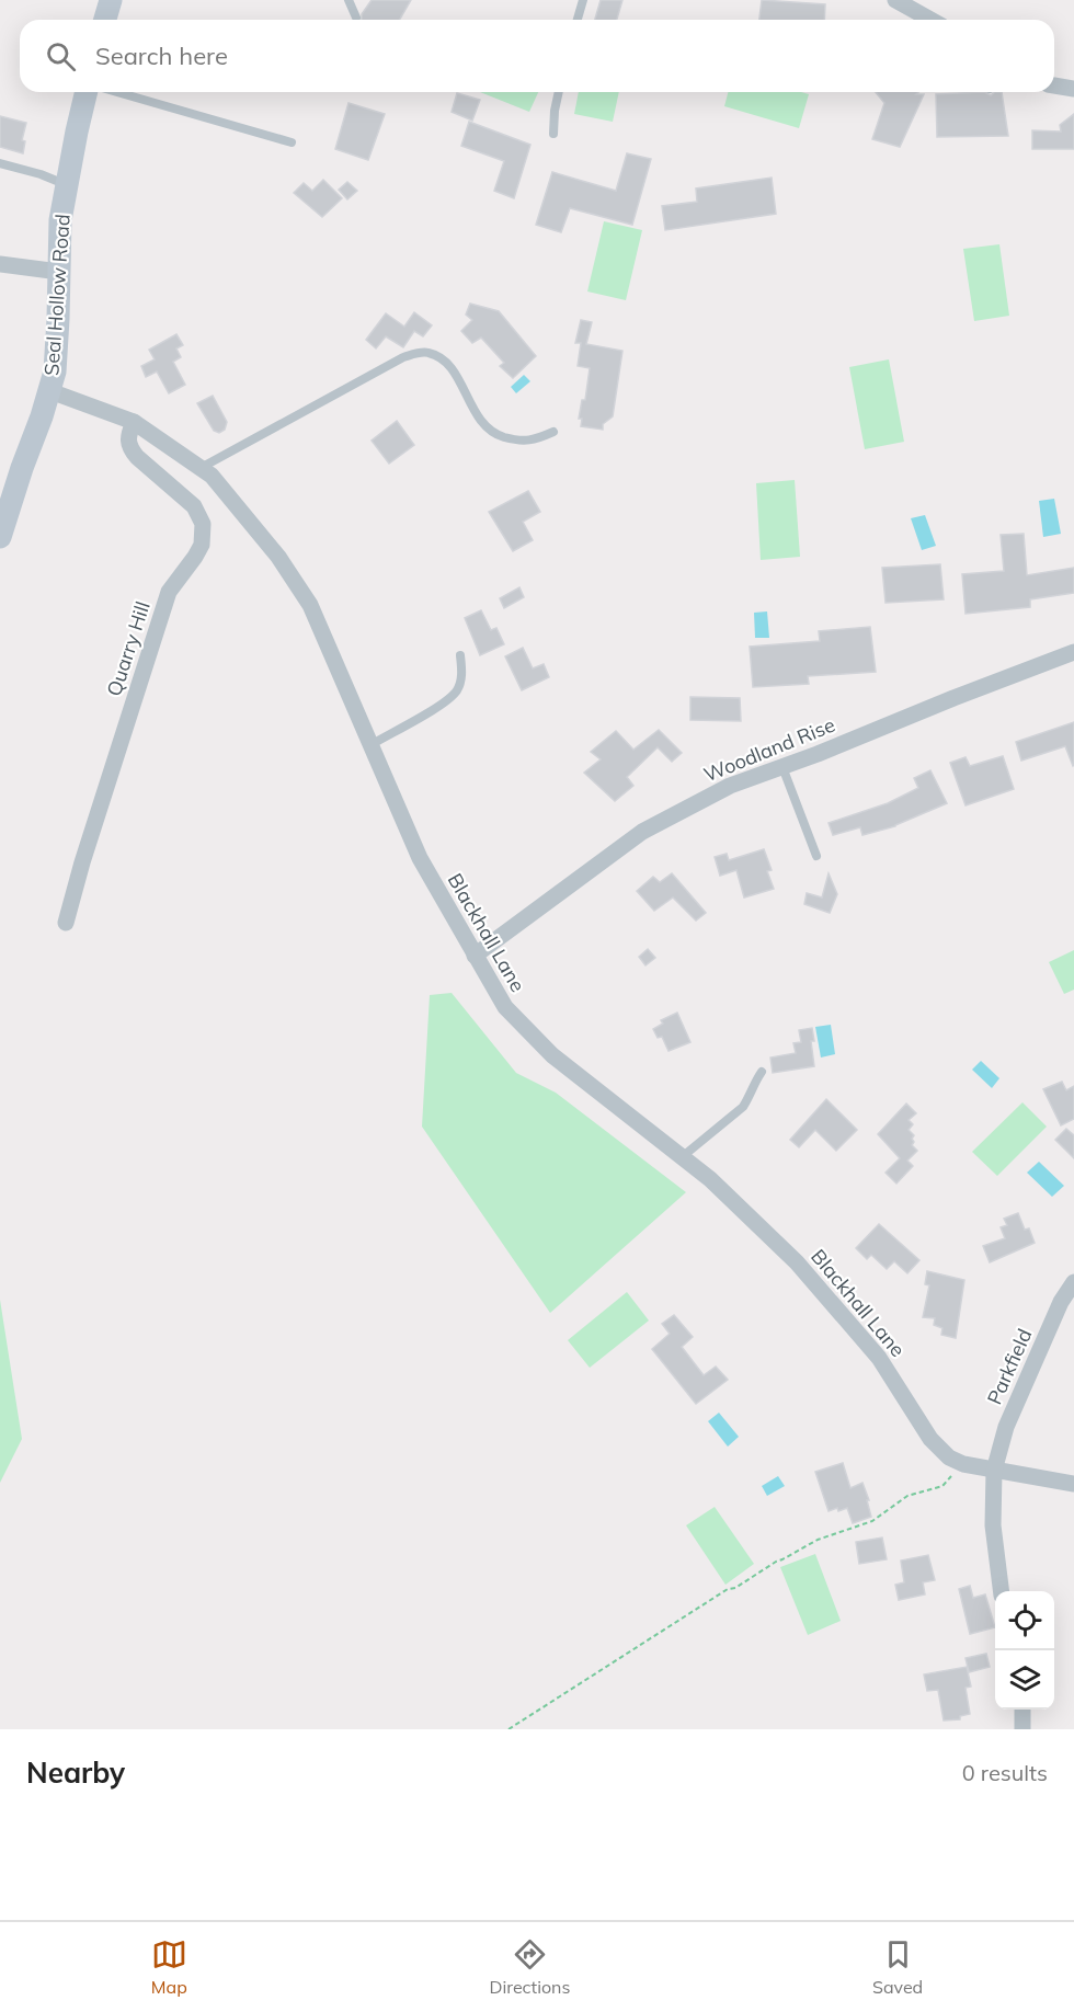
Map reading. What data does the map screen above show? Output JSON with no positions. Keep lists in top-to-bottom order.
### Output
{
  "streets": {
    "main road": ["Seal Hollow Road"],
    "street": [
      "Quarry Hill",
      "Woodland Rise",
      "Blackhall Lane",
      "Parkfield"
    ]
  },
  "crossings": [
    ["Seal Hollow Road", "Blackhall Lane"],
    ["Quarry Hill", "Blackhall Lane"],
    ["Woodland Rise", "Blackhall Lane"],
    ["Blackhall Lane", "Parkfield"]
  ],
  "page": {
    "search": "Search here",
    "heading": ["Nearby", "0 results"],
    "nav": ["Map", "Directions", "Saved"]
  }
}
